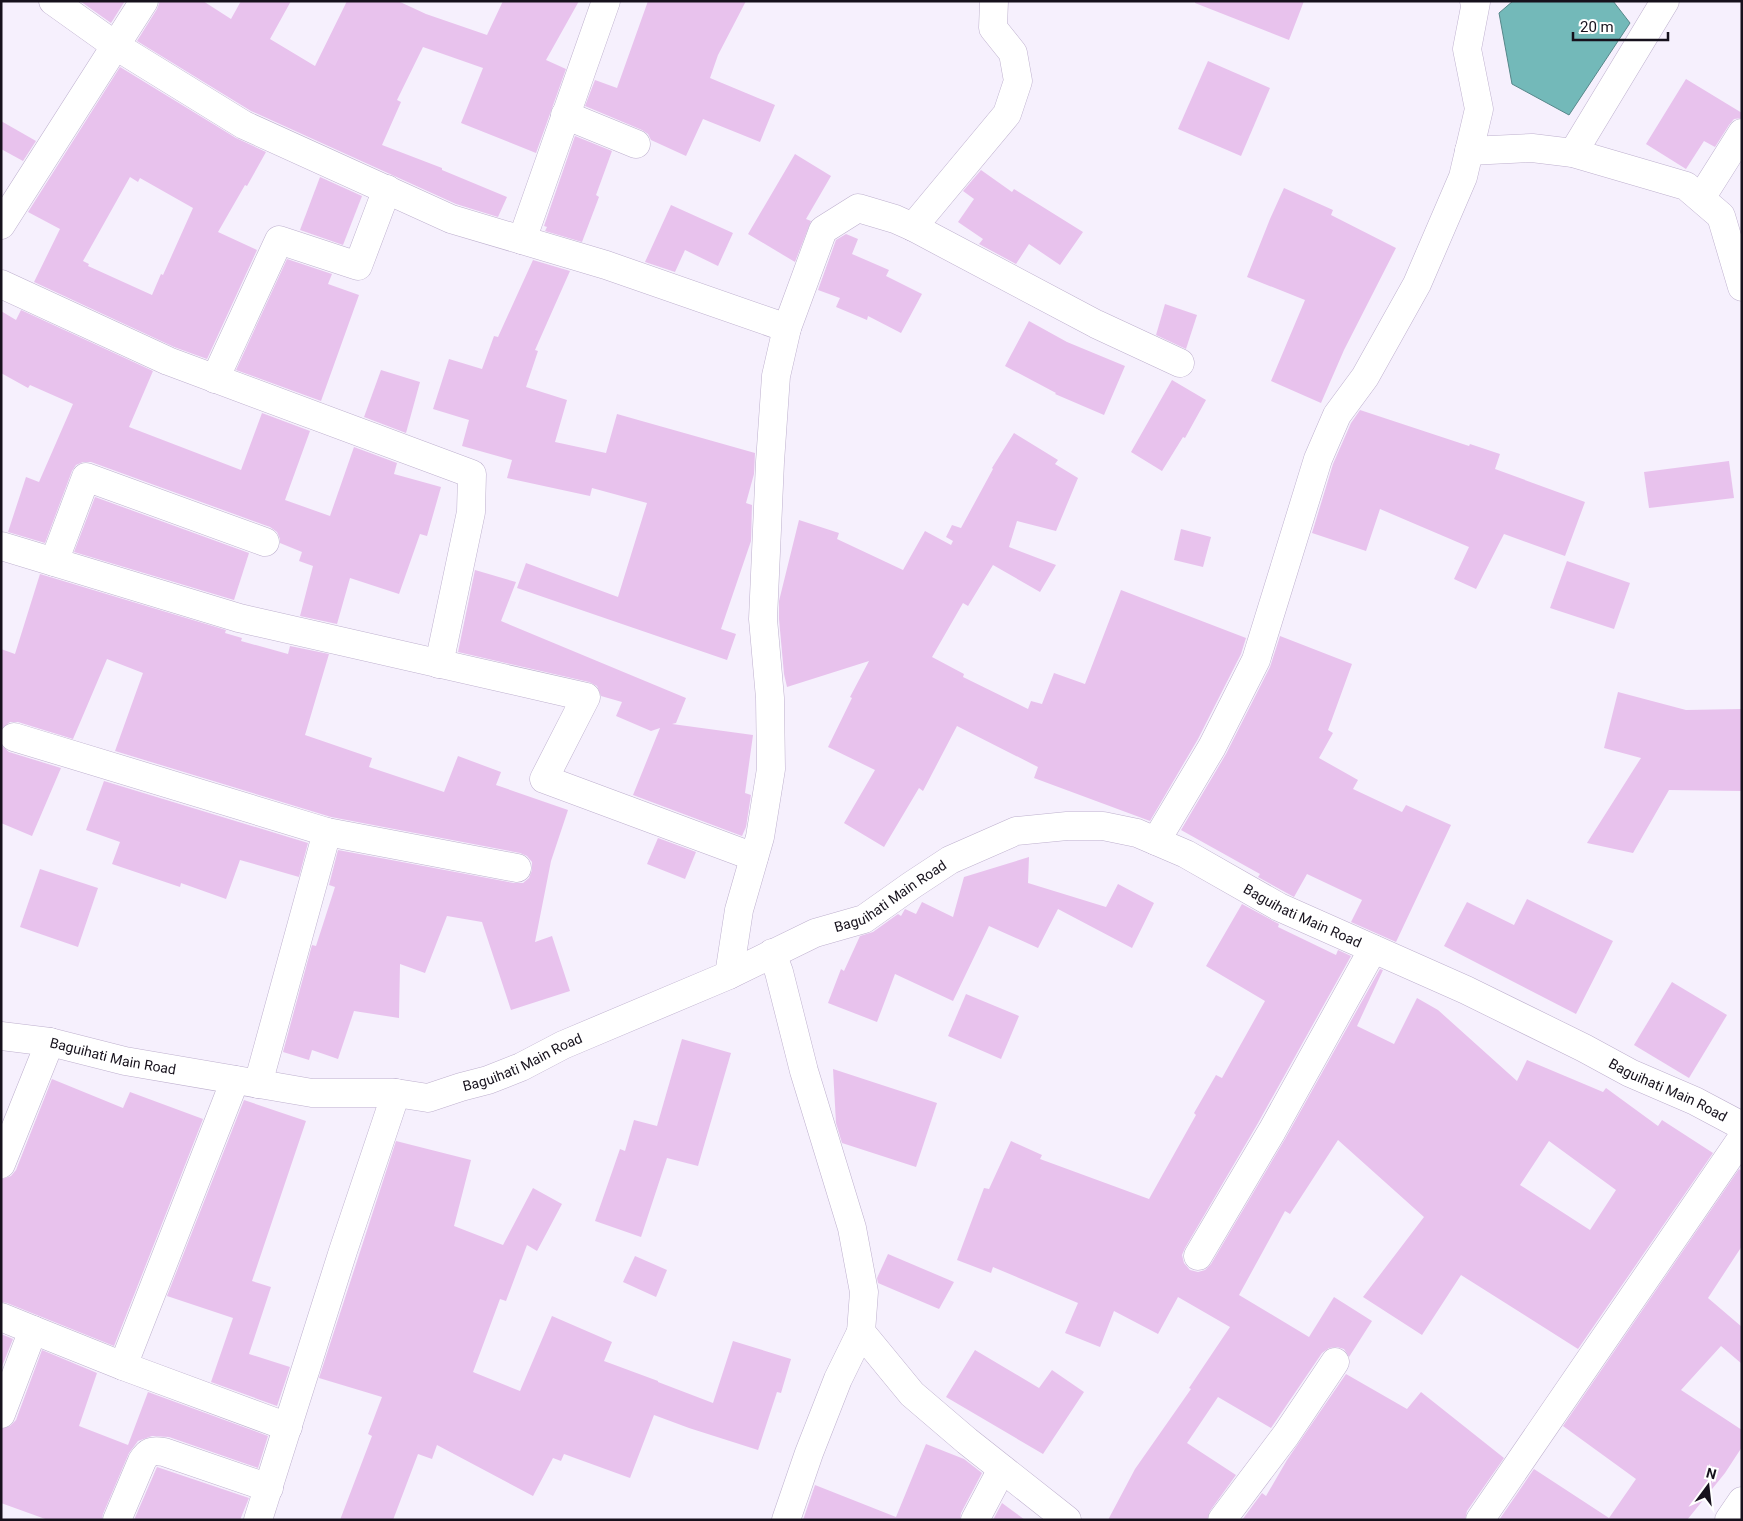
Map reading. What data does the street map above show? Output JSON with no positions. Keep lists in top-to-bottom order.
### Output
{
  "streets": {
    "street": ["Baguihati Main Road"]
  },
  "scale_bar": "20 m",
  "north": "top"
}
